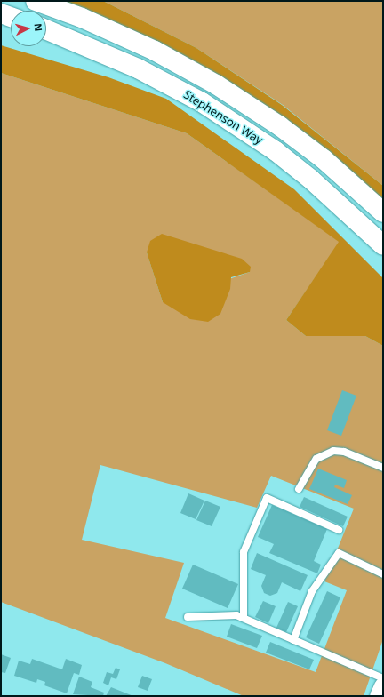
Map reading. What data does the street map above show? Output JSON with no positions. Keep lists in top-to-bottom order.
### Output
{
  "streets": {
    "main road": ["Stephenson Way"]
  },
  "north": "right"
}
